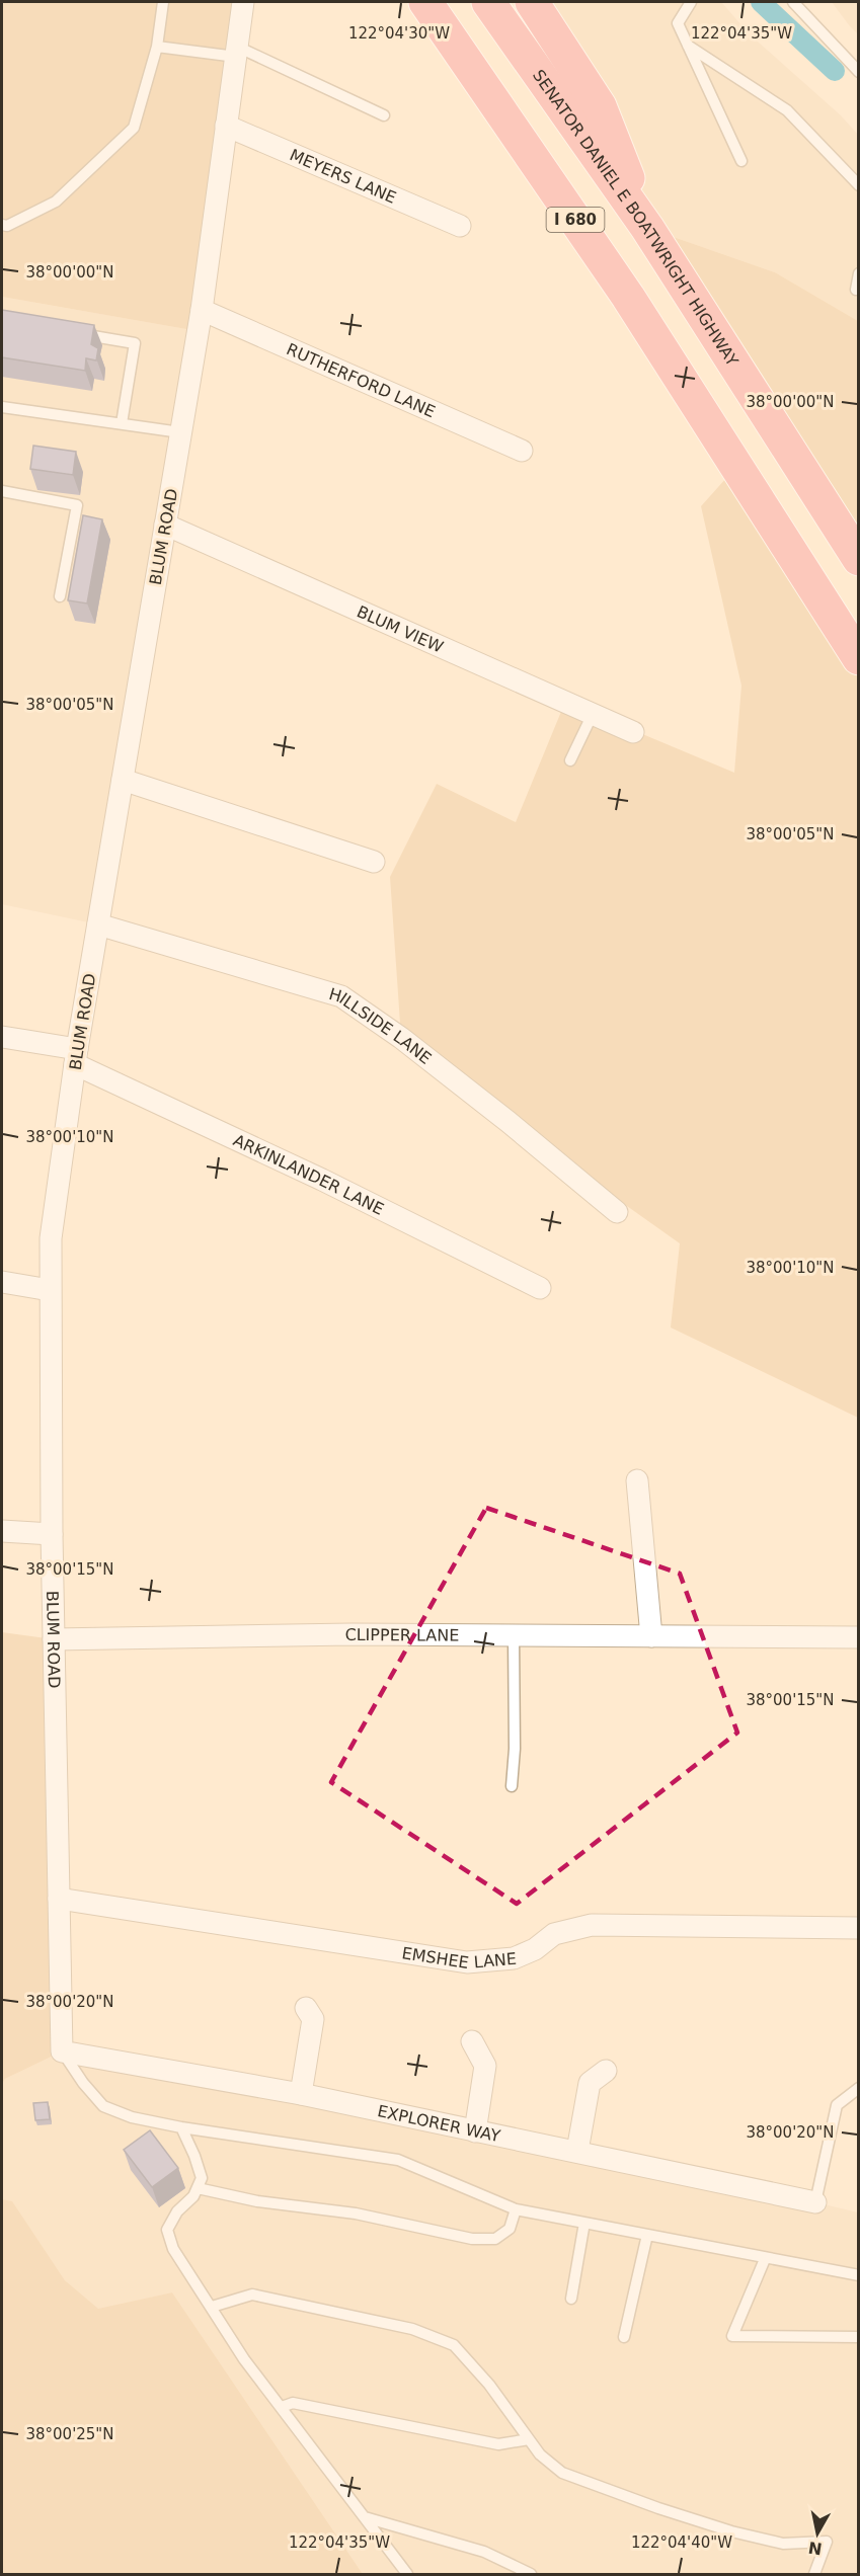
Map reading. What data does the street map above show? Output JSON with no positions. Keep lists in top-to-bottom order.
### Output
{
  "streets": {
    "highway": ["SENATOR DANIEL E BOATWRIGHT HIGHWAY", "I 680"],
    "street": [
      "MEYERS LANE",
      "RUTHERFORD LANE",
      "BLUM ROAD",
      "BLUM VIEW",
      "HILLSIDE LANE",
      "ARKINLANDER LANE",
      "CLIPPER LANE",
      "EMSHEE LANE",
      "EXPLORER WAY"
    ]
  },
  "crossings": [
    ["MEYERS LANE", "BLUM ROAD"],
    ["RUTHERFORD LANE", "BLUM ROAD"],
    ["BLUM ROAD", "BLUM VIEW"],
    ["BLUM ROAD", "HILLSIDE LANE"],
    ["BLUM ROAD", "ARKINLANDER LANE"],
    ["BLUM ROAD", "CLIPPER LANE"],
    ["BLUM ROAD", "EMSHEE LANE"],
    ["BLUM ROAD", "EXPLORER WAY"]
  ],
  "north": "bottom",
  "coordinates": [
    "122°04'35\"W",
    "122°04'30\"W",
    "38°00'00\"N",
    "38°00'05\"N",
    "38°00'10\"N",
    "38°00'15\"N",
    "38°00'20\"N",
    "38°00'25\"N",
    "122°04'40\"W"
  ]
}
